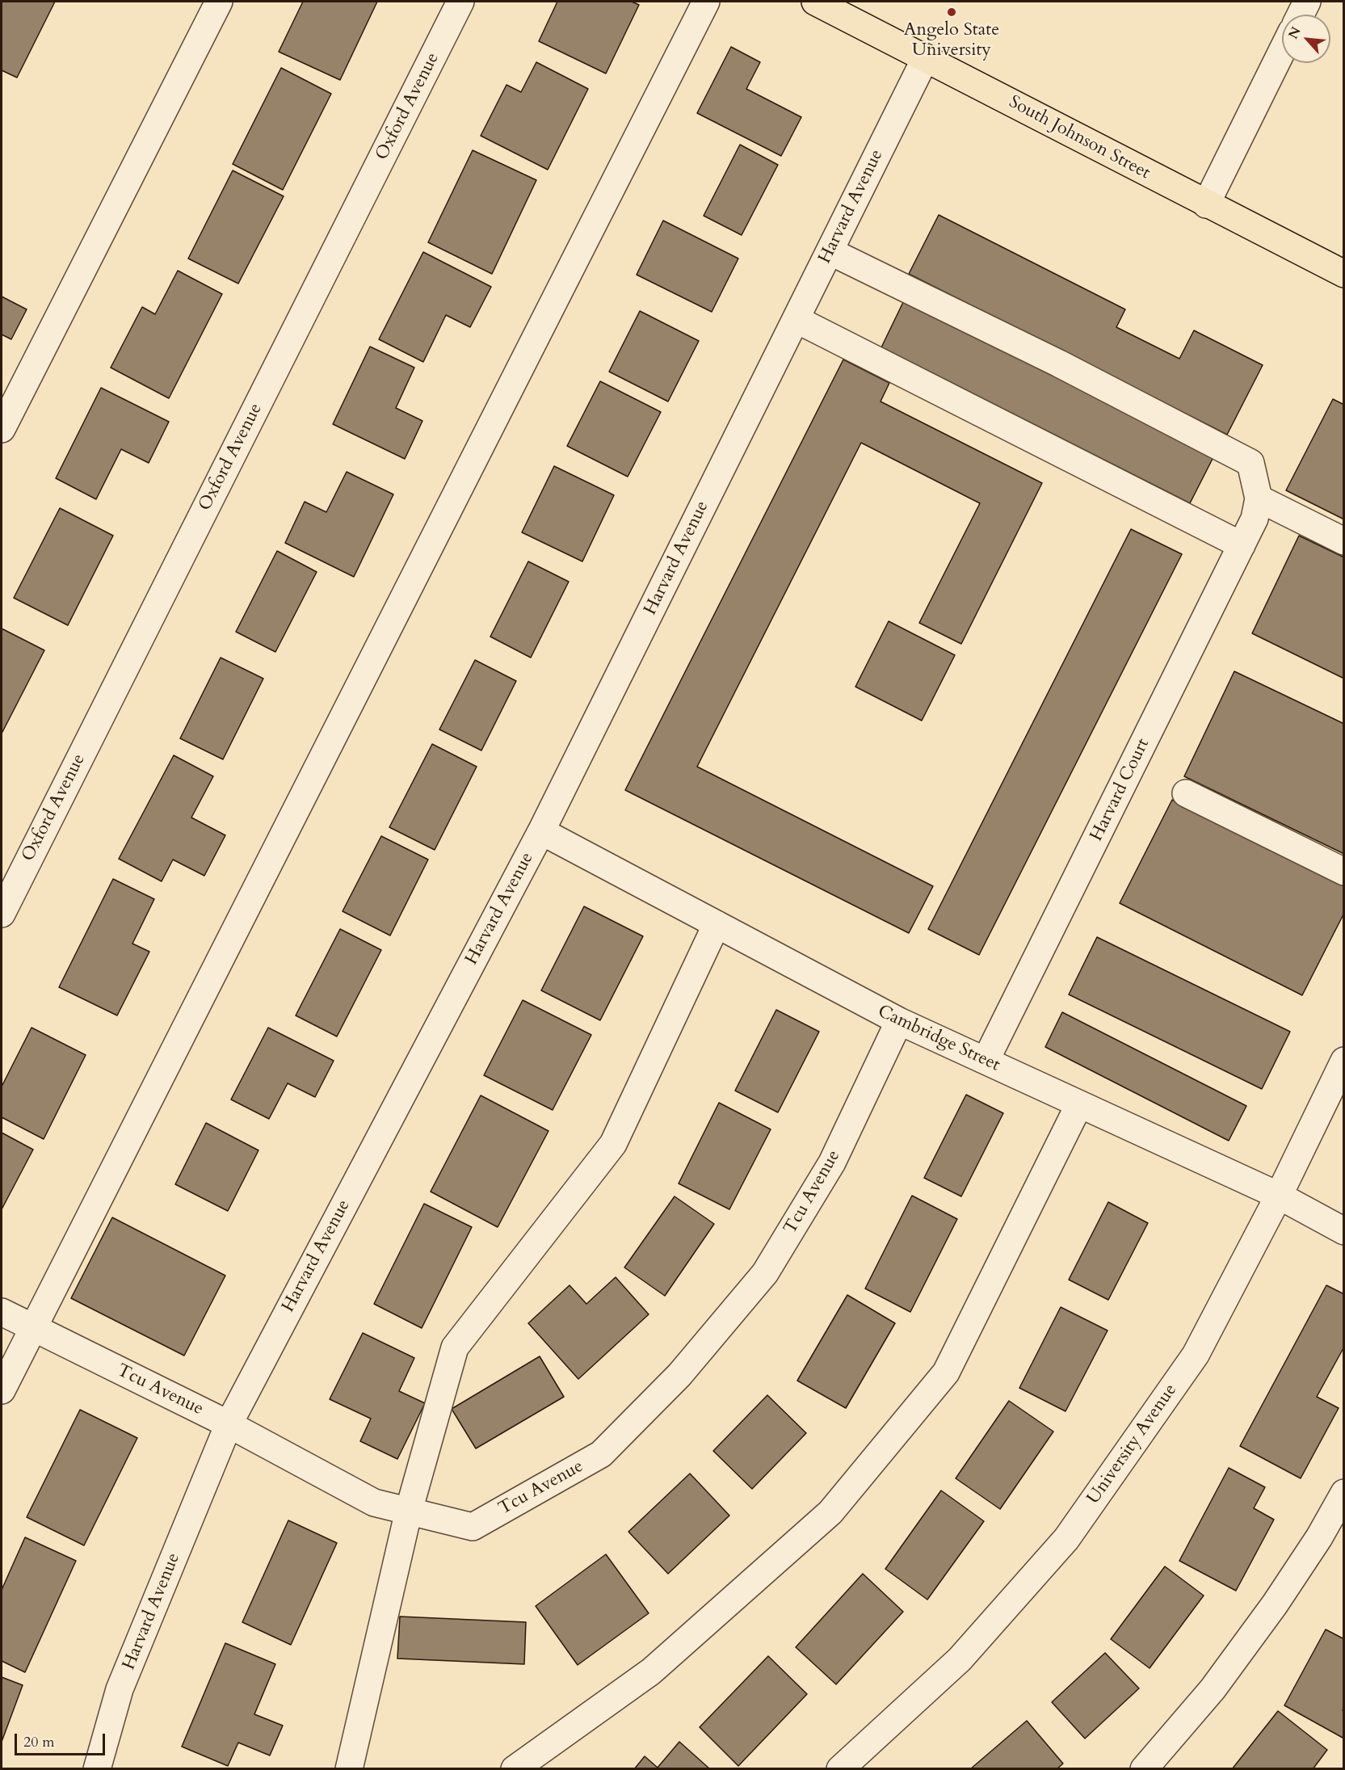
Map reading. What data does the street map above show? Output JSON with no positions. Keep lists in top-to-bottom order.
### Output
{
  "streets": {
    "main road": ["South Johnson Street"],
    "street": [
      "Oxford Avenue",
      "Harvard Avenue",
      "Harvard Court",
      "Cambridge Street",
      "Tcu Avenue",
      "University Avenue"
    ]
  },
  "crossings": [
    ["South Johnson Street", "Harvard Avenue"],
    ["Harvard Avenue", "Cambridge Street"],
    ["Harvard Avenue", "Tcu Avenue"],
    ["Harvard Court", "Cambridge Street"],
    ["Cambridge Street", "Tcu Avenue"],
    ["Cambridge Street", "University Avenue"]
  ],
  "places": ["Angelo State University"],
  "scale_bar": "20 m",
  "north": "top left"
}
